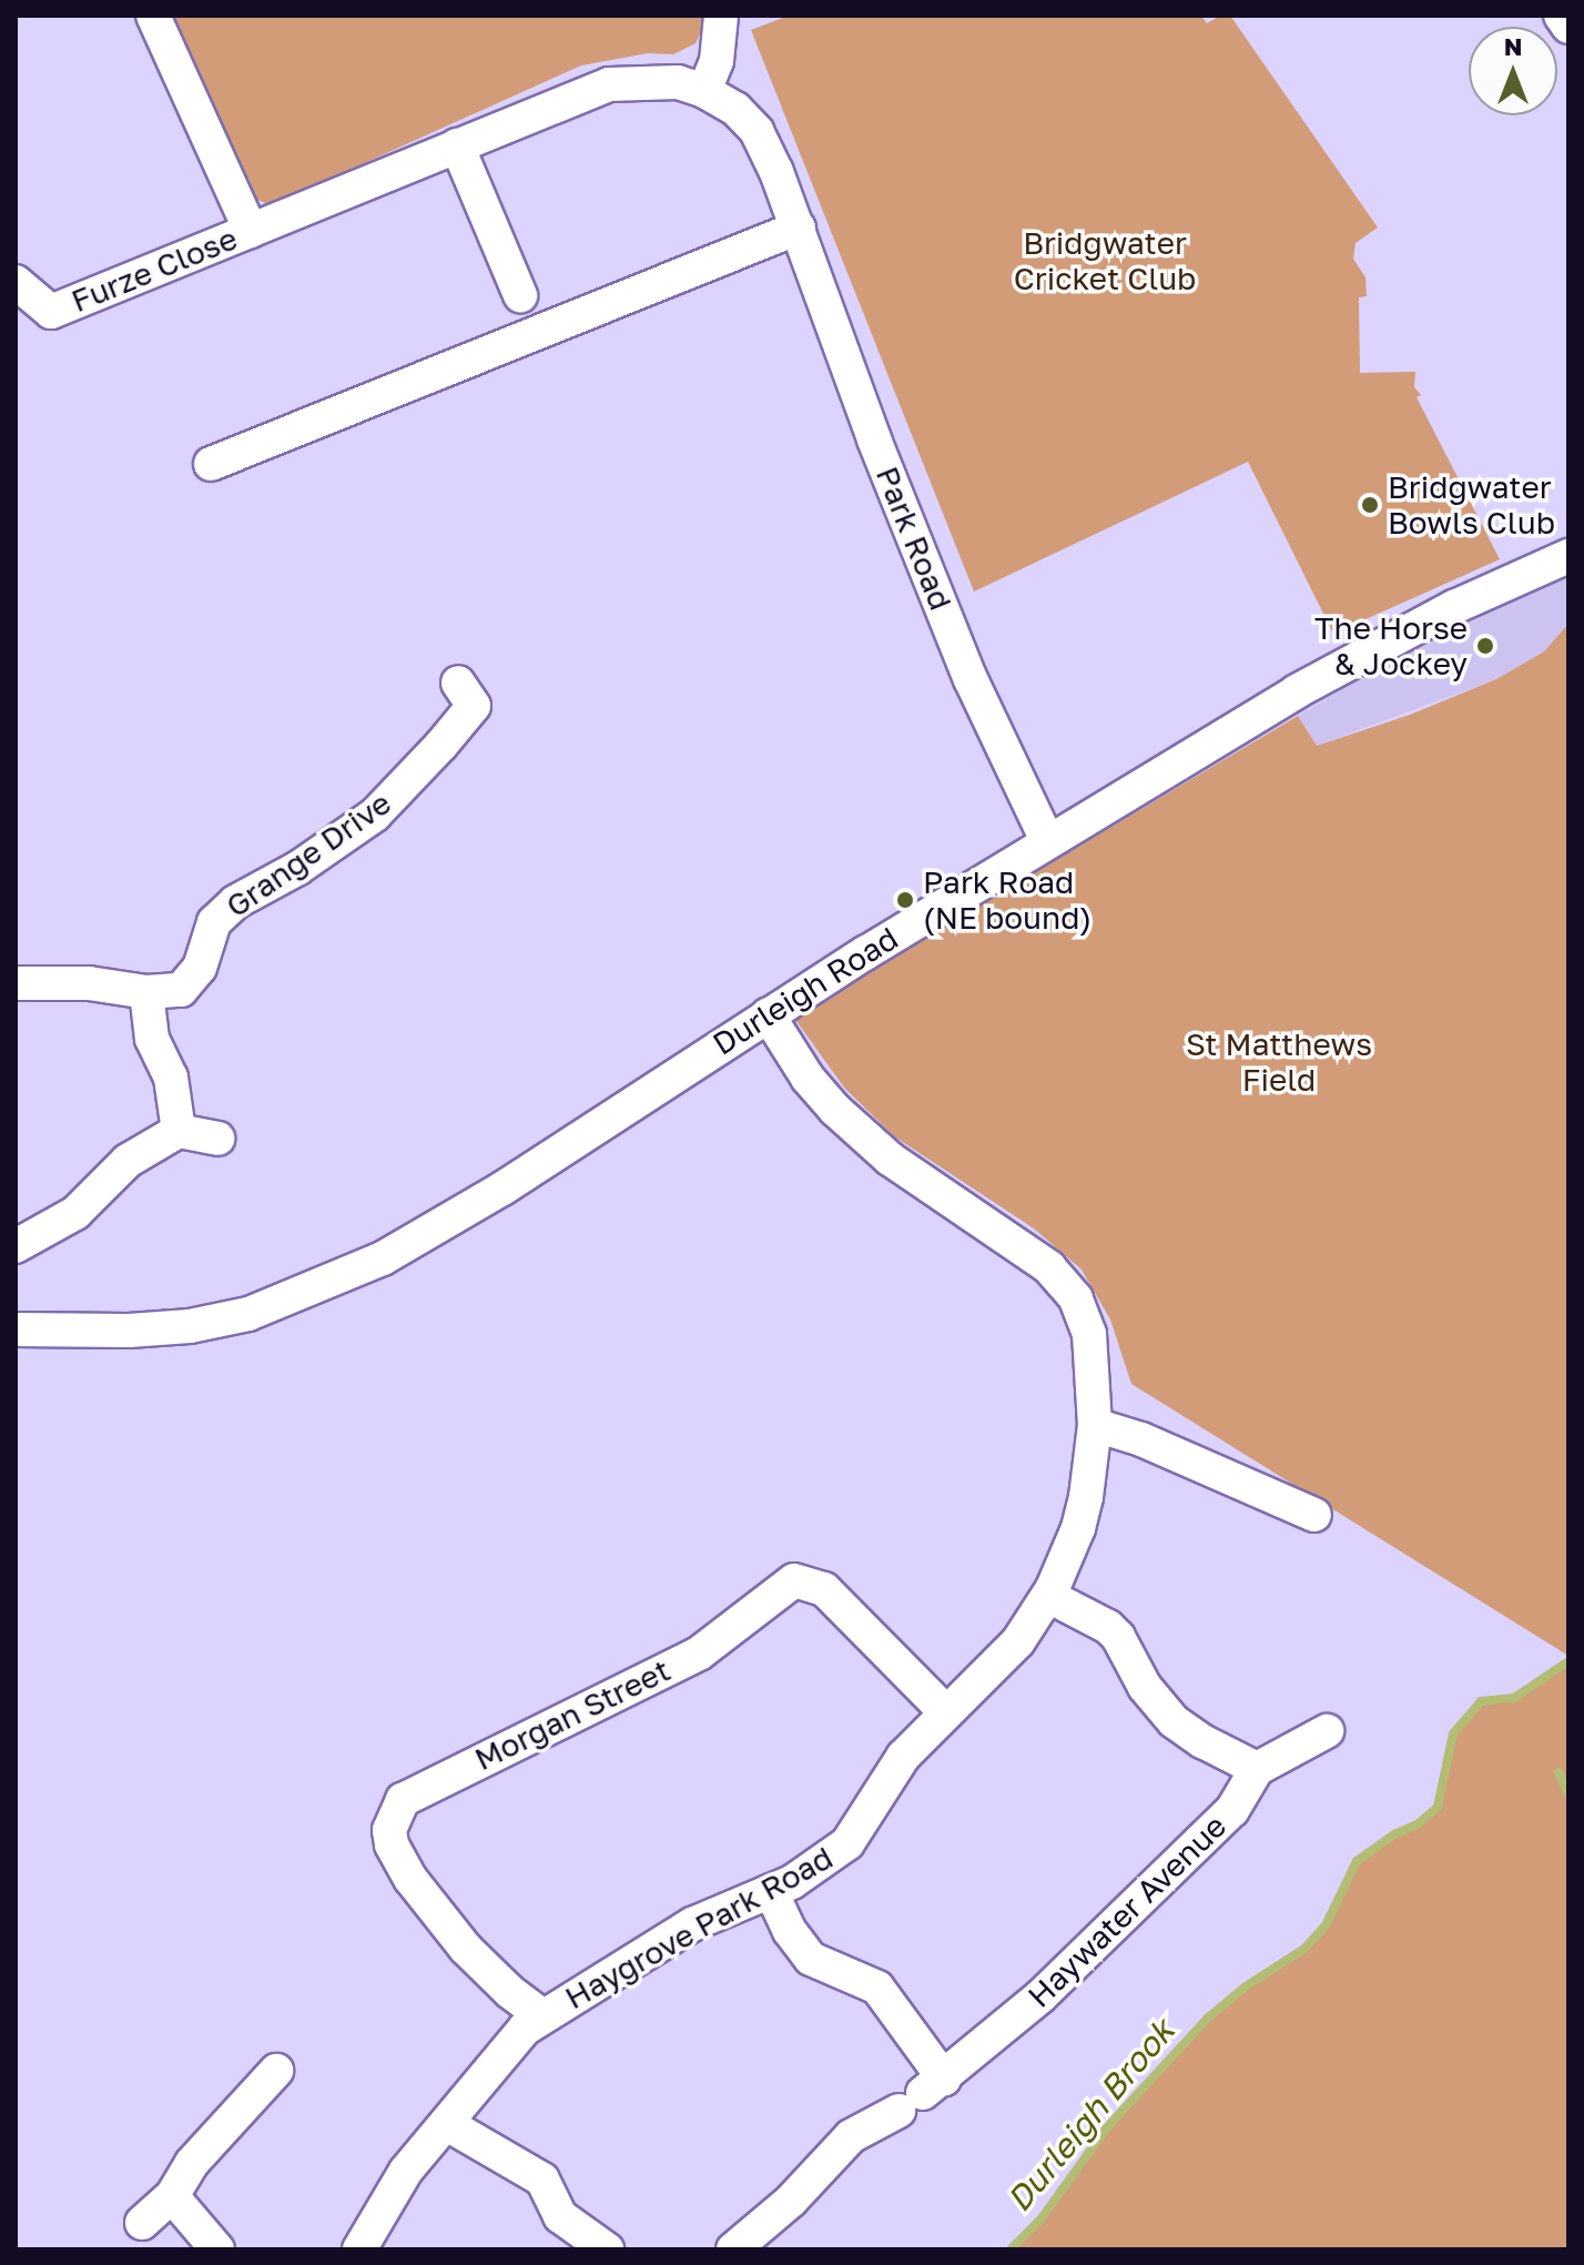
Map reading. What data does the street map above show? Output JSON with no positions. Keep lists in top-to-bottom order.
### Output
{
  "streets": {
    "street": [
      "Furze Close",
      "Park Road",
      "Grange Drive",
      "Durleigh Road",
      "Morgan Street",
      "Haywater Avenue",
      "Haygrove Park Road"
    ]
  },
  "crossings": [
    ["Furze Close", "Park Road"],
    ["Park Road", "Durleigh Road"],
    ["Durleigh Road", "Haygrove Park Road"],
    ["Morgan Street", "Haygrove Park Road"]
  ],
  "water": ["Durleigh Brook"],
  "parks": ["Bridgwater Cricket Club", "St Matthews Field"],
  "places": ["Bridgwater Bowls Club", "The Horse & Jockey", "Park Road (NE bound)"],
  "north": "top"
}
